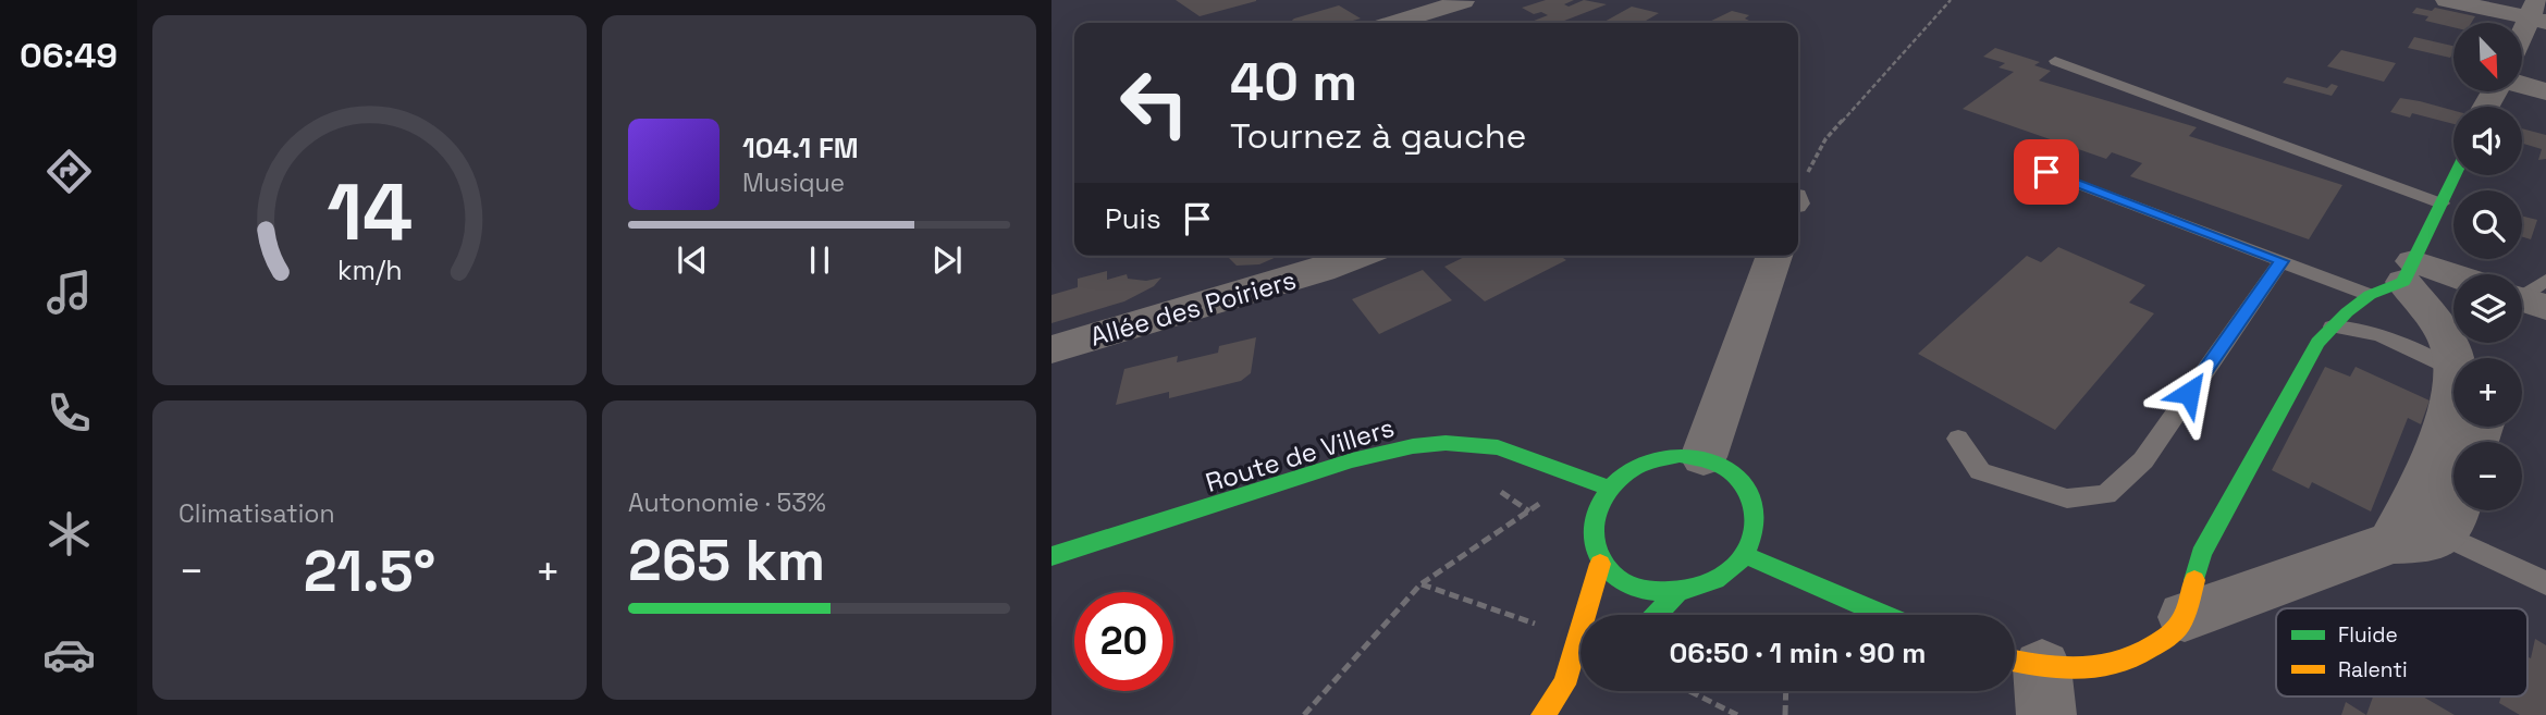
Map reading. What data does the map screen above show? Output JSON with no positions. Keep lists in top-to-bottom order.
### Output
{
  "streets": {
    "street": ["Allée des Poiriers", "Route de Villers"]
  },
  "legend": ["Fluide", "Ralenti"],
  "north": "bottom right",
  "page": {
    "tabs": "06:49",
    "map_buttons": ["+", "−"],
    "turn": ["40 m", "Tournez à gauche"],
    "song": ["104.1 FM", "Musique"],
    "then": "Puis",
    "tile": [
      "Climatisation",
      ["Autonomie · 53%", "265 km"]
    ],
    "heat": ["−", "21.5°", "+"],
    "limit": "20",
    "trip": "06:50 · 1 min · 90 m",
    "gauge": ["14", "km/h"]
  }
}
